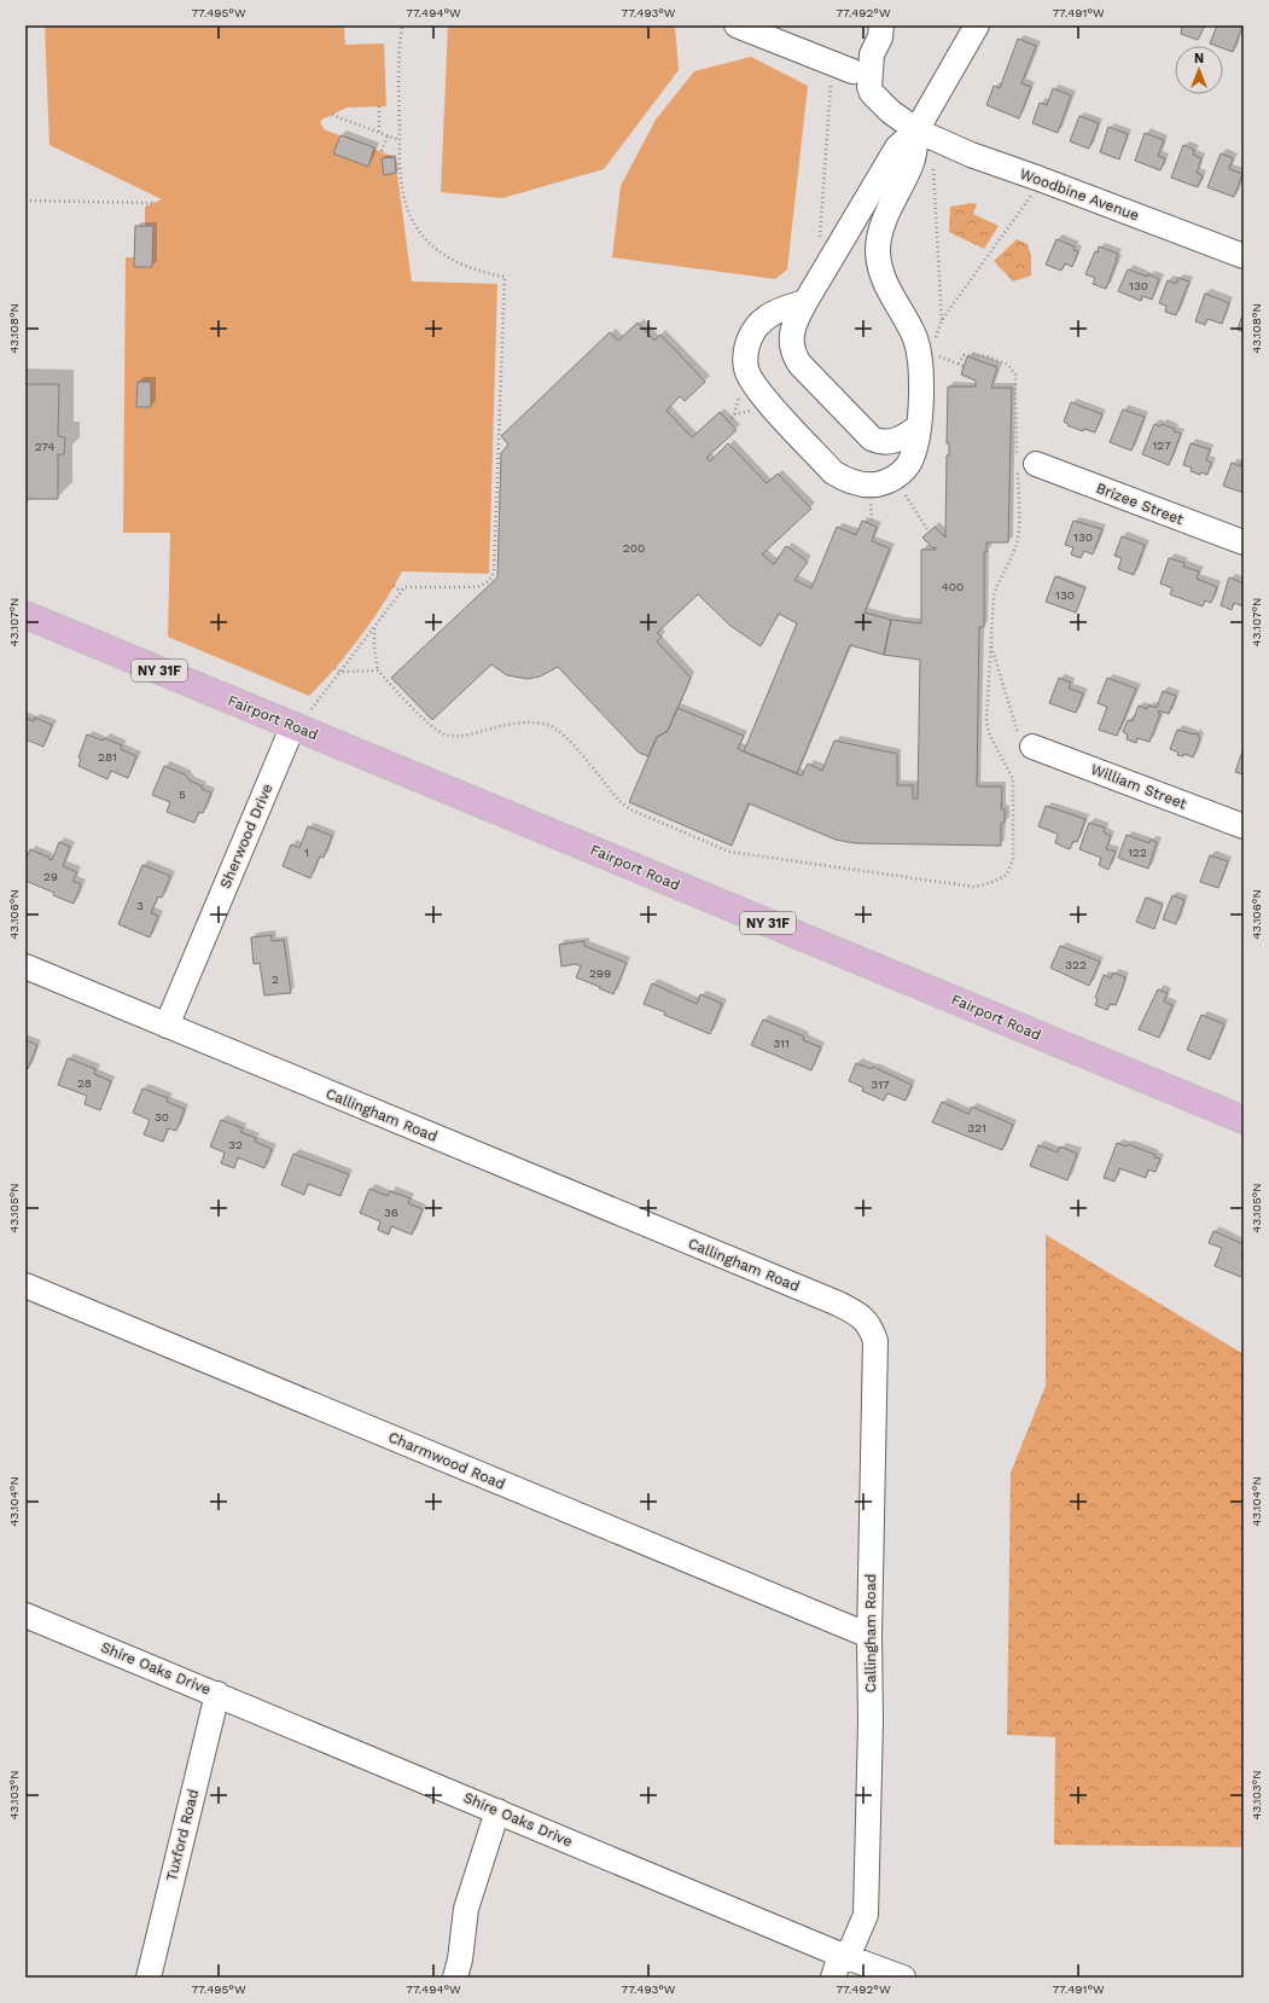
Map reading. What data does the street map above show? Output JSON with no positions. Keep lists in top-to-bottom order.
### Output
{
  "streets": {
    "main road": ["NY 31F", "Fairport Road"],
    "street": [
      "Woodbine Avenue",
      "Brizee Street",
      "William Street",
      "Sherwood Drive",
      "Callingham Road",
      "Charmwood Road",
      "Shire Oaks Drive",
      "Tuxford Road"
    ]
  },
  "crossings": [
    ["Fairport Road", "Sherwood Drive"],
    ["Sherwood Drive", "Callingham Road"],
    ["Callingham Road", "Charmwood Road"],
    ["Callingham Road", "Shire Oaks Drive"],
    ["Shire Oaks Drive", "Tuxford Road"]
  ],
  "house_numbers": [
    "130",
    "127",
    "274",
    "130",
    "200",
    "400",
    "130",
    "281",
    "5",
    "1",
    "122",
    "29",
    "3",
    "322",
    "299",
    "2",
    "311",
    "28",
    "317",
    "30",
    "321",
    "32",
    "36"
  ],
  "north": "top",
  "coordinates": [
    "77.495°W",
    "77.494°W",
    "77.493°W",
    "77.492°W",
    "77.491°W",
    "43.108°N",
    "43.107°N",
    "43.106°N",
    "43.105°N",
    "43.104°N",
    "43.103°N"
  ]
}
